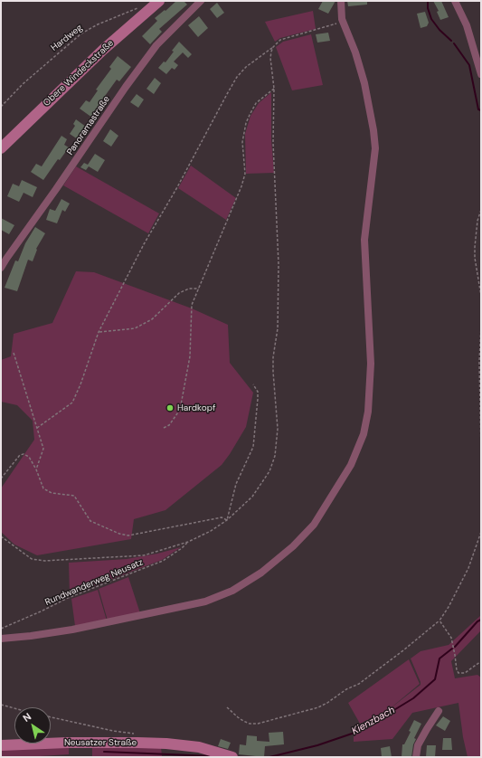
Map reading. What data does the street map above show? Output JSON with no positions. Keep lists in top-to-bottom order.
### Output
{
  "streets": {
    "main road": ["Obere Windeckstraße", "Neusatzer Straße"],
    "street": ["Panoramastraße"],
    "path": ["Hardweg", "Rundwanderweg Neusatz"]
  },
  "water": ["Kienzbach"],
  "places": ["Hardkopf"],
  "north": "top left"
}
